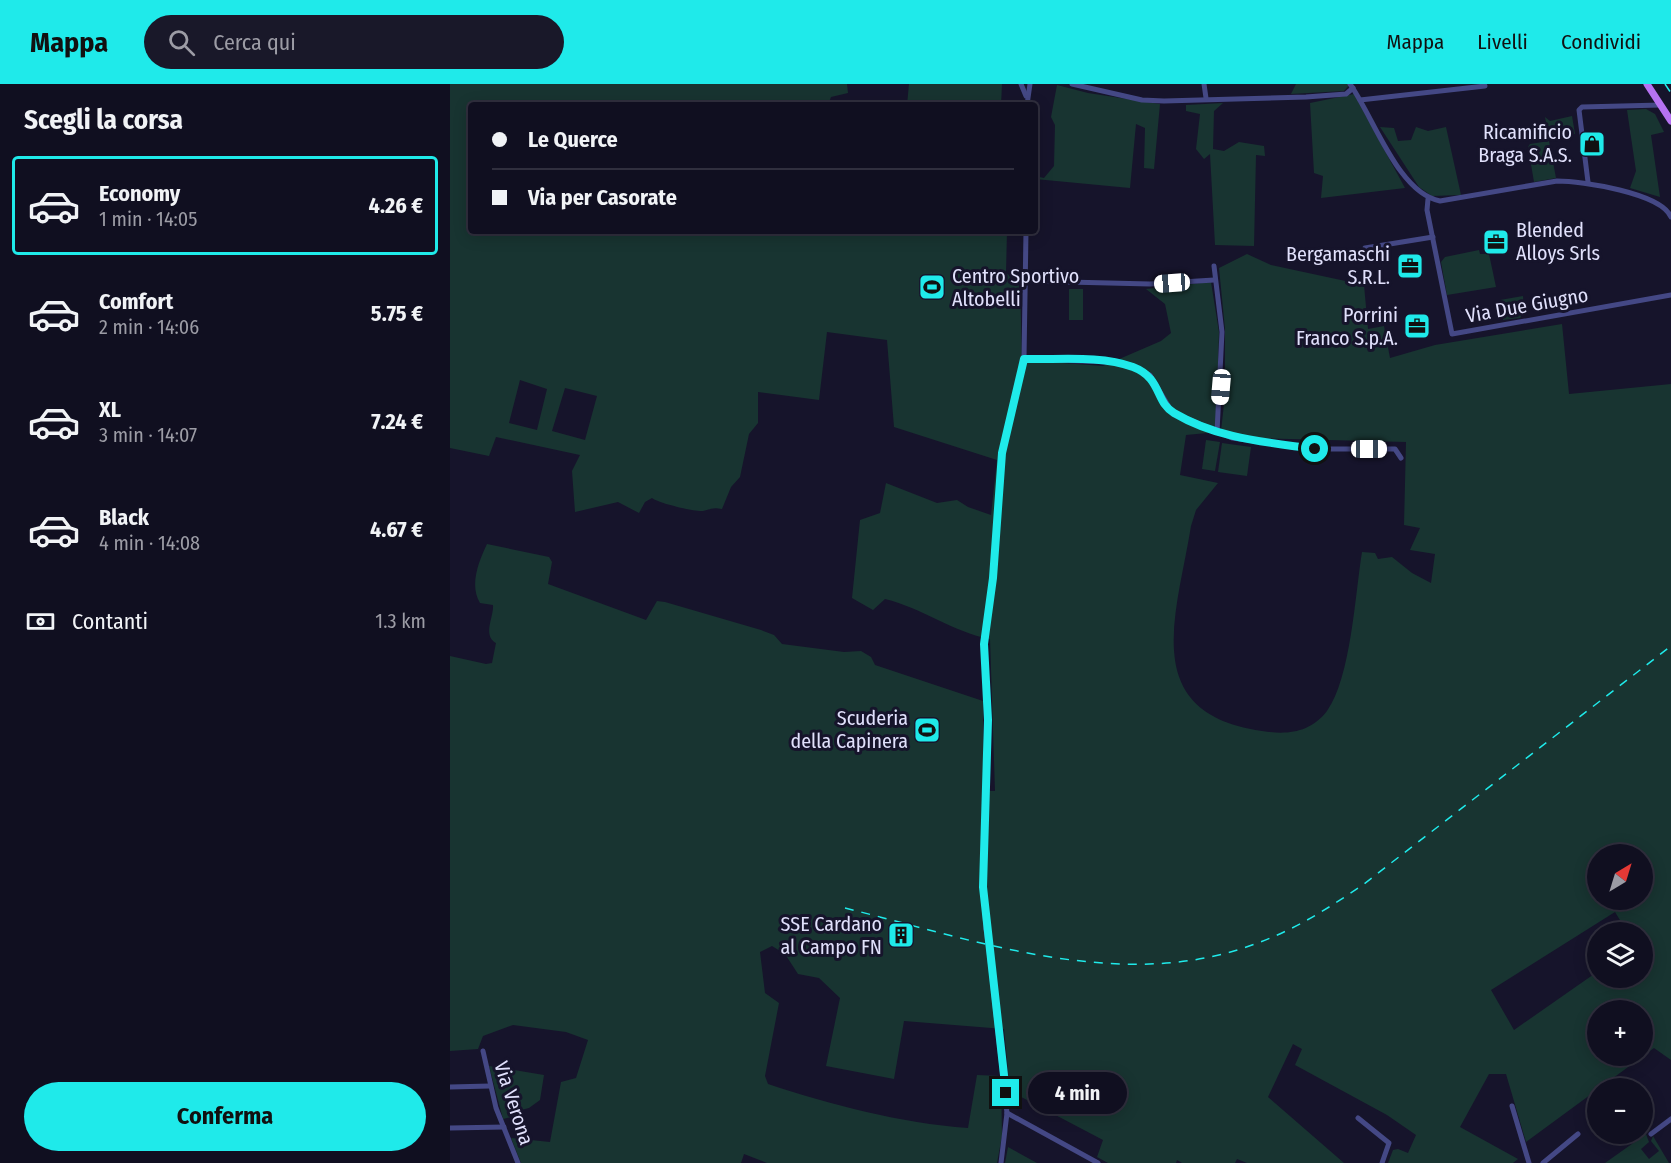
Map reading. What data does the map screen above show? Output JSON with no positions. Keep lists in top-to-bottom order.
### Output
{
  "streets": {
    "street": ["Via Due Giugno", "Via Verona"]
  },
  "places": {
    "shop": ["Ricamificio Braga S.A.S."],
    "office": ["Blended Alloys Srls", "Bergamaschi S.R.L.", "Porrini Franco S.p.A."],
    "sports": ["Centro Sportivo Altobelli", "Scuderia della Capinera"],
    "building": ["SSE Cardano al Campo FN"]
  },
  "north": "top right",
  "page": {
    "header": "Mappa",
    "search": "Cerca qui",
    "nav": ["Mappa", "Livelli", "Condividi"],
    "heading": "Scegli la corsa",
    "banner": ["Le Querce", "Via per Casorate"],
    "list": [
      {
        "name": "Economy",
        "note": "1 min · 14:05",
        "value": "4.26 €"
      },
      {
        "name": "Comfort",
        "note": "2 min · 14:06",
        "value": "5.75 €"
      },
      {
        "name": "XL",
        "note": "3 min · 14:07",
        "value": "7.24 €"
      },
      {
        "name": "Black",
        "note": "4 min · 14:08",
        "value": "4.67 €"
      }
    ],
    "pay": ["Contanti", "1.3 km"],
    "map_buttons": ["+", "−"],
    "buttons": "Conferma",
    "bubble": "4 min"
  }
}
